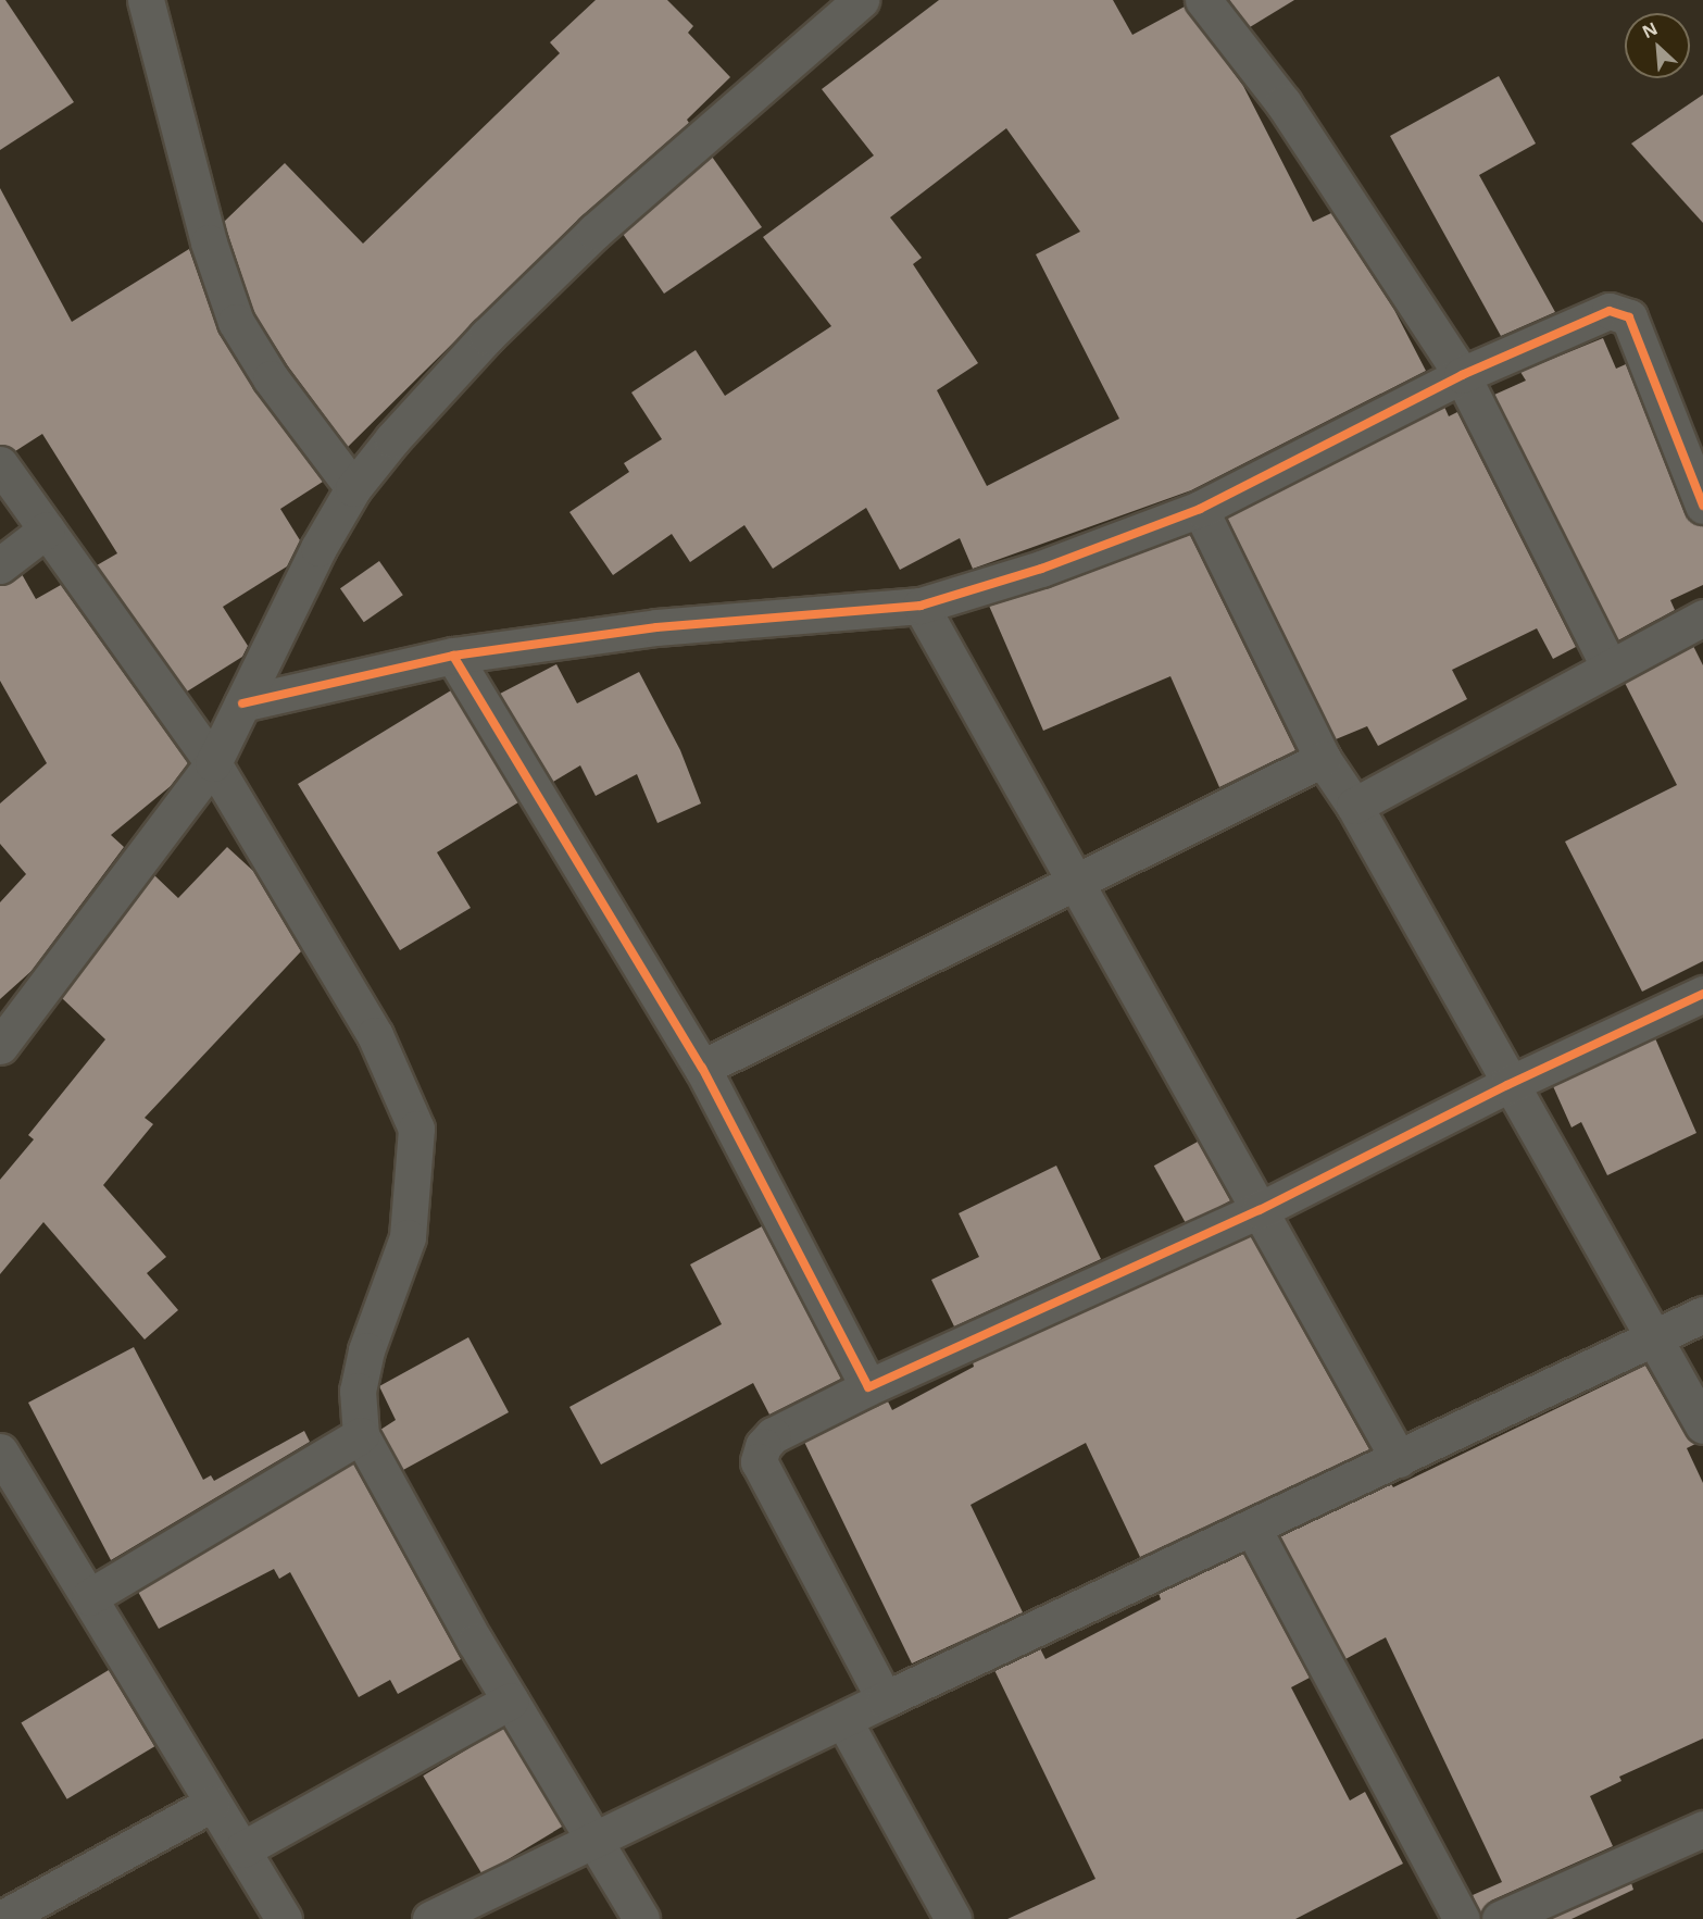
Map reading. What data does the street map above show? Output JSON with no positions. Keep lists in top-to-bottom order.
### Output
{
  "north": "top left"
}
